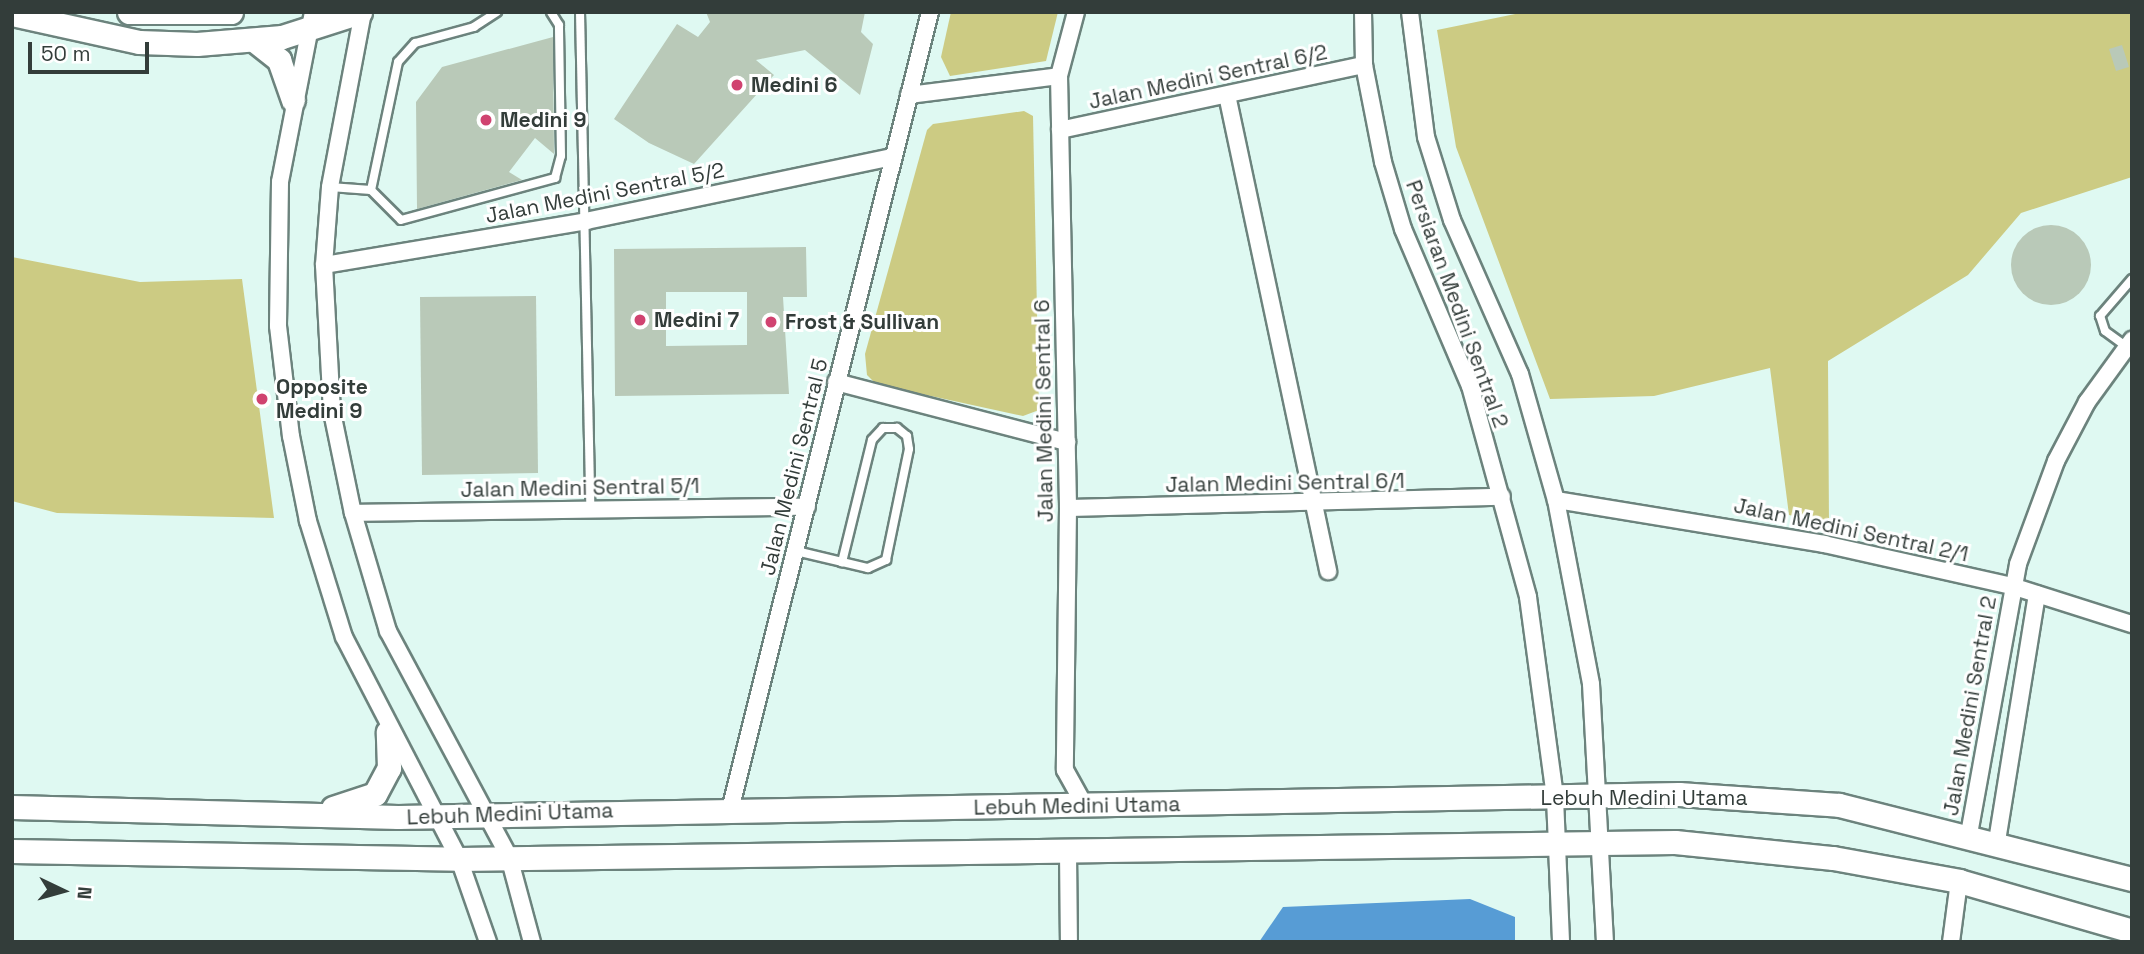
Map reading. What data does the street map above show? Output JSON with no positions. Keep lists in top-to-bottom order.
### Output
{
  "streets": {
    "main road": ["Lebuh Medini Utama"],
    "street": [
      "Jalan Medini Sentral 6/2",
      "Jalan Medini Sentral 5/2",
      "Persiaran Medini Sentral 2",
      "Jalan Medini Sentral 6",
      "Jalan Medini Sentral 5",
      "Jalan Medini Sentral 6/1",
      "Jalan Medini Sentral 5/1",
      "Jalan Medini Sentral 2/1",
      "Jalan Medini Sentral 2"
    ]
  },
  "crossings": [
    ["Jalan Medini Sentral 6/2", "Persiaran Medini Sentral 2"],
    ["Jalan Medini Sentral 6/2", "Jalan Medini Sentral 6"],
    ["Jalan Medini Sentral 5/2", "Jalan Medini Sentral 5"],
    ["Persiaran Medini Sentral 2", "Jalan Medini Sentral 6/1"],
    ["Persiaran Medini Sentral 2", "Jalan Medini Sentral 2/1"],
    ["Persiaran Medini Sentral 2", "Lebuh Medini Utama"],
    ["Jalan Medini Sentral 6", "Jalan Medini Sentral 6/1"],
    ["Jalan Medini Sentral 6", "Lebuh Medini Utama"],
    ["Jalan Medini Sentral 5", "Jalan Medini Sentral 5/1"],
    ["Jalan Medini Sentral 5", "Lebuh Medini Utama"],
    ["Jalan Medini Sentral 2/1", "Jalan Medini Sentral 2"],
    ["Jalan Medini Sentral 2", "Lebuh Medini Utama"]
  ],
  "places": [
    "Medini 6",
    "Medini 9",
    "Medini 7",
    "Frost & Sullivan",
    "Opposite Medini 9"
  ],
  "scale_bar": "50 m",
  "north": "right"
}
